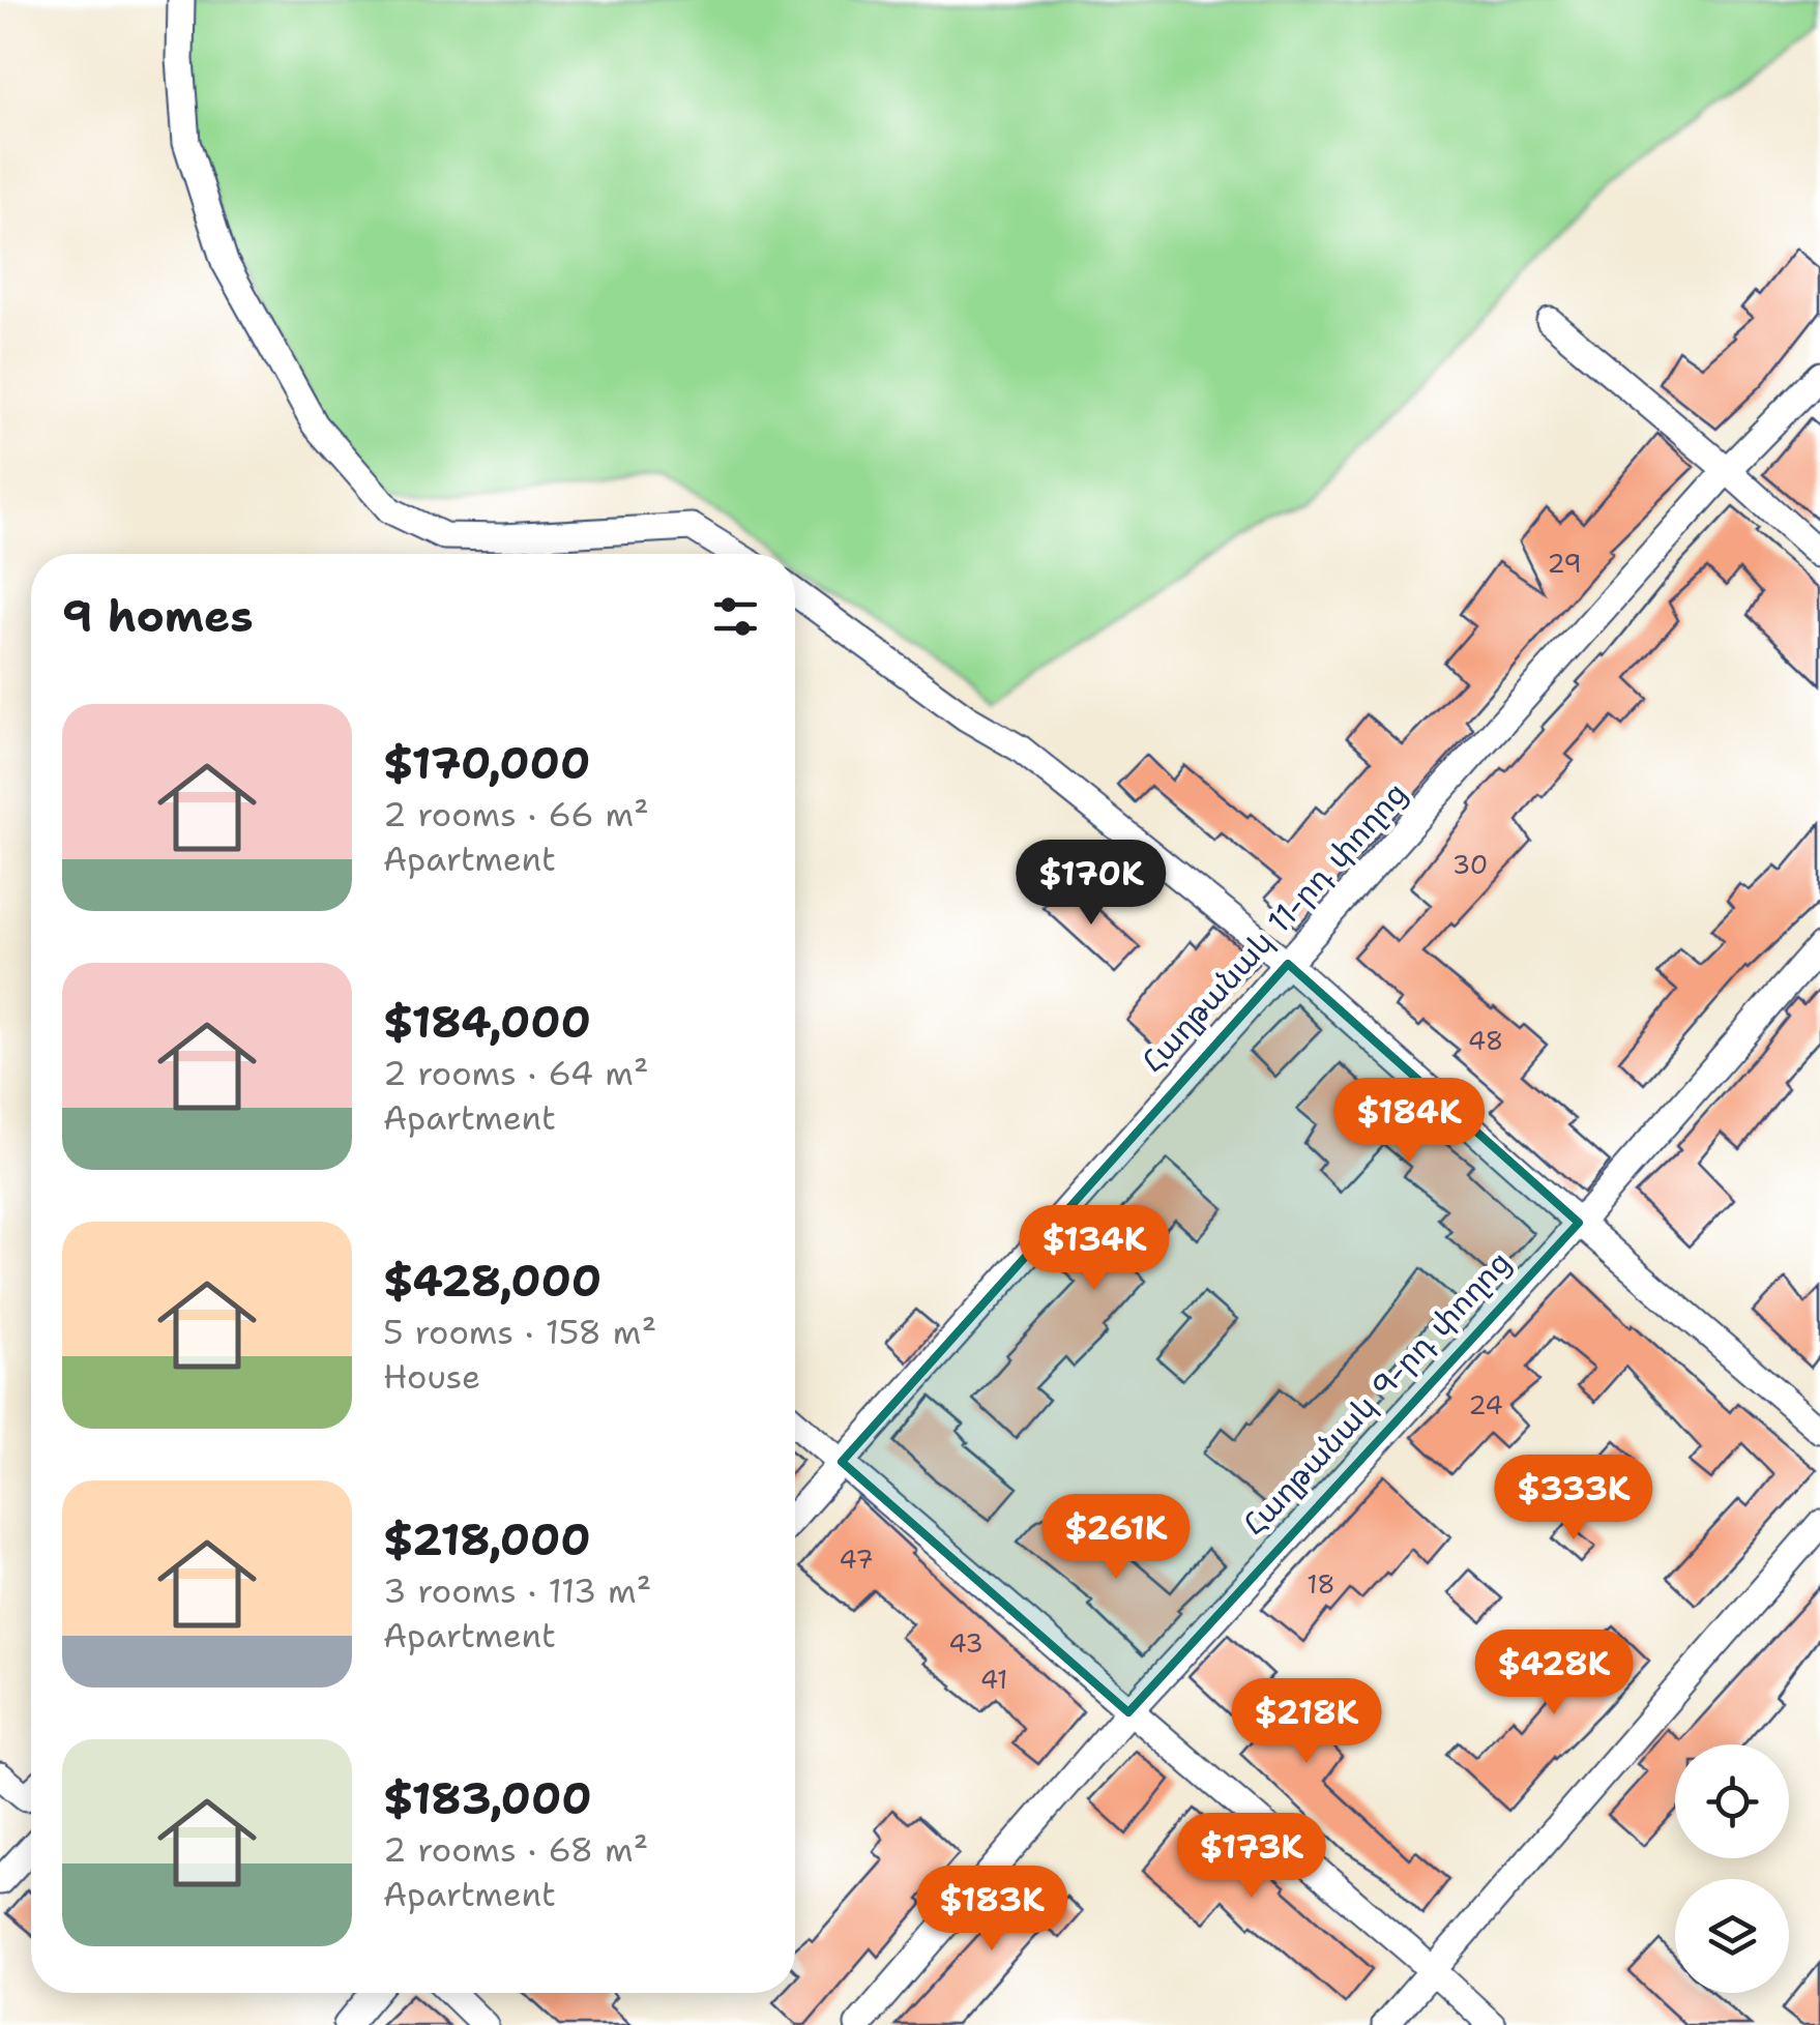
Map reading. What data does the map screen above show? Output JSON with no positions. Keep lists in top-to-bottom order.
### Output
{
  "streets": {
    "street": ["Հաղթանակ 11-րդ փողոց", "Հաղթանակ 9-րդ փողոց"]
  },
  "house_numbers": [
    "29",
    "30",
    "48",
    "24",
    "47",
    "18",
    "43",
    "41"
  ],
  "page": {
    "heading": "9 homes",
    "list": [
      {
        "name": "$170,000",
        "note": "2 rooms · 66 m² · Apartment"
      },
      {
        "name": "$184,000",
        "note": "2 rooms · 64 m² · Apartment"
      },
      {
        "name": "$428,000",
        "note": "5 rooms · 158 m² · House"
      },
      {
        "name": "$218,000",
        "note": "3 rooms · 113 m² · Apartment"
      },
      {
        "name": "$183,000",
        "note": "2 rooms · 68 m² · Apartment"
      }
    ],
    "price": [
      "$170K",
      "$184K",
      "$134K",
      "$333K",
      "$261K",
      "$428K",
      "$218K",
      "$173K",
      "$183K"
    ]
  }
}
